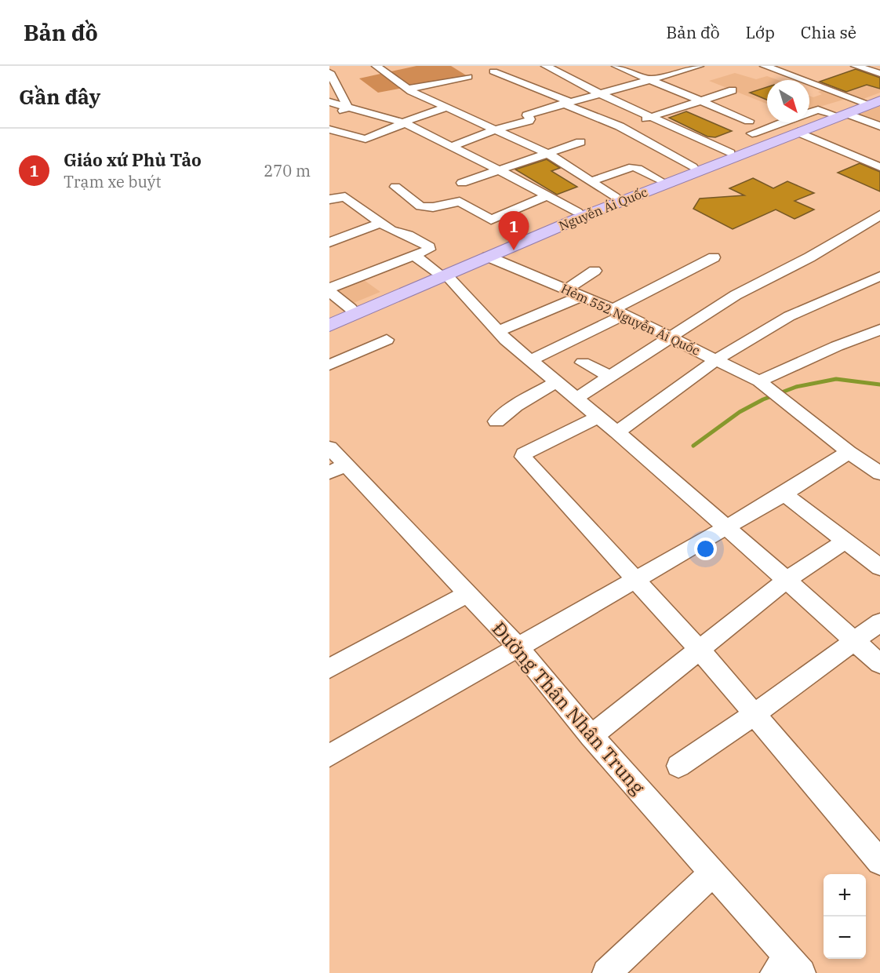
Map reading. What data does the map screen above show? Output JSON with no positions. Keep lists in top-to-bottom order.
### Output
{
  "streets": {
    "main road": ["Nguyễn Ái Quốc"],
    "street": ["Hẻm 552 Nguyễn Ái Quốc", "Đường Thân Nhân Trung"]
  },
  "crossings": [
    ["Nguyễn Ái Quốc", "Hẻm 552 Nguyễn Ái Quốc"]
  ],
  "north": "bottom right",
  "page": {
    "header": "Bản đồ",
    "nav": ["Bản đồ", "Lớp", "Chia sẻ"],
    "heading": "Gần đây",
    "list": [
      {
        "mark": "1",
        "name": "Giáo xứ Phù Tảo",
        "note": "Trạm xe buýt",
        "value": "270 m"
      }
    ],
    "pins": "1",
    "map_buttons": ["+", "−"]
  }
}
